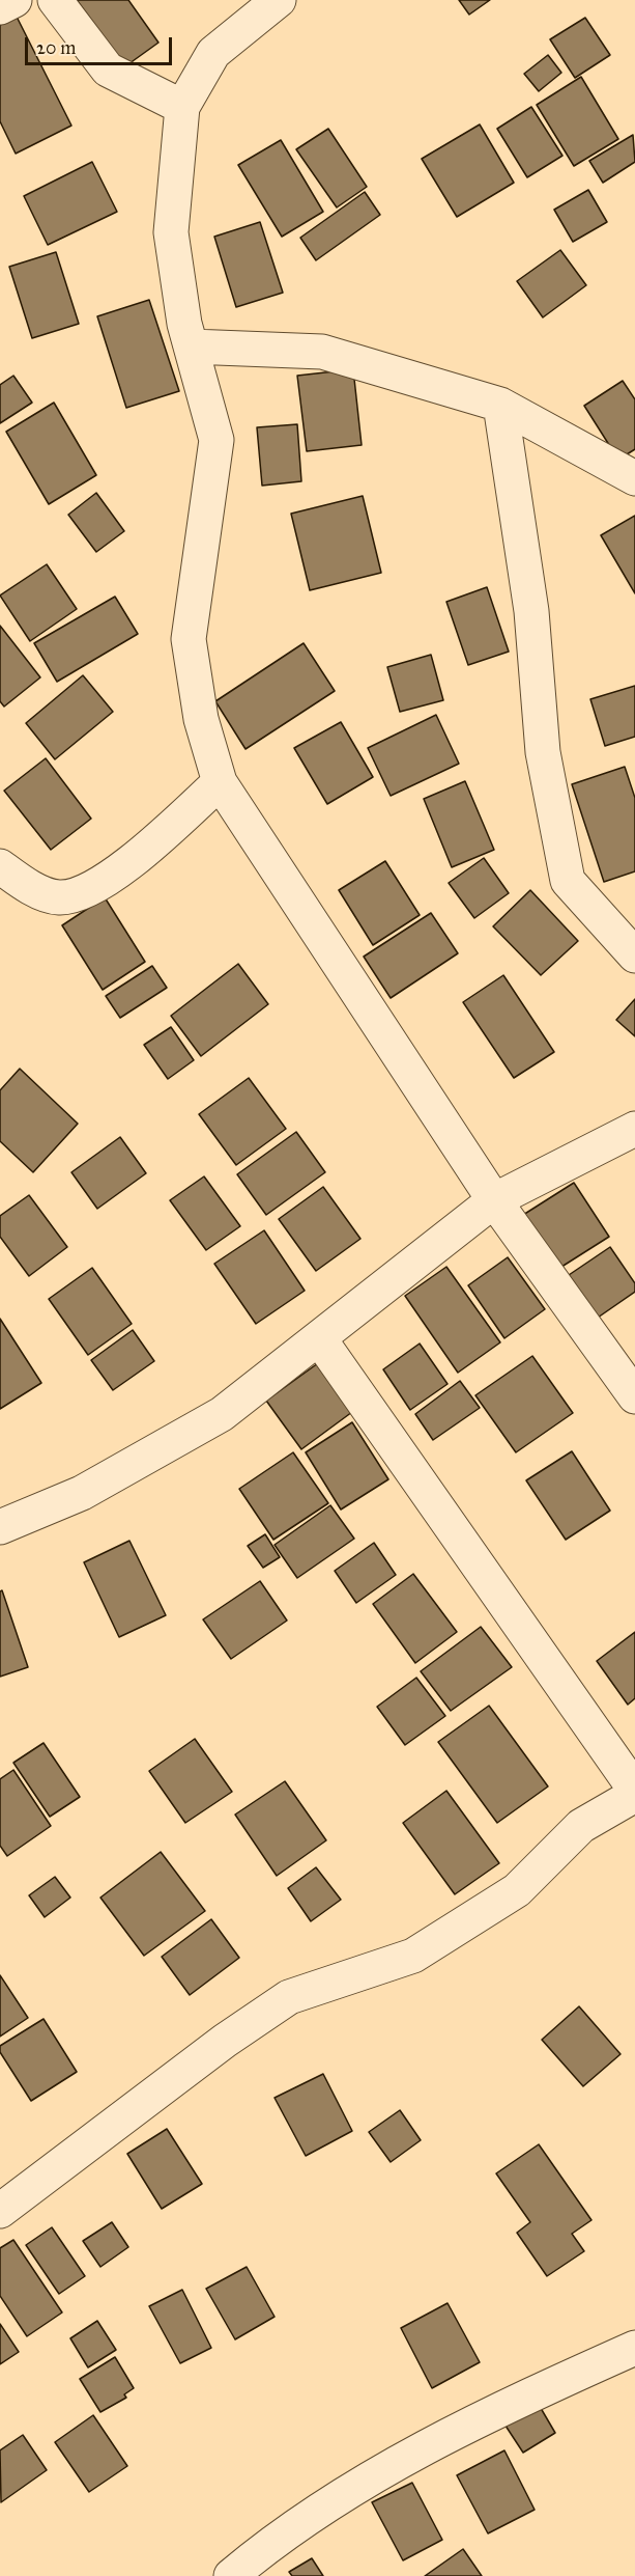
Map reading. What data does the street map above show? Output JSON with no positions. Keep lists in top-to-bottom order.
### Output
{
  "scale_bar": "20 m"
}
